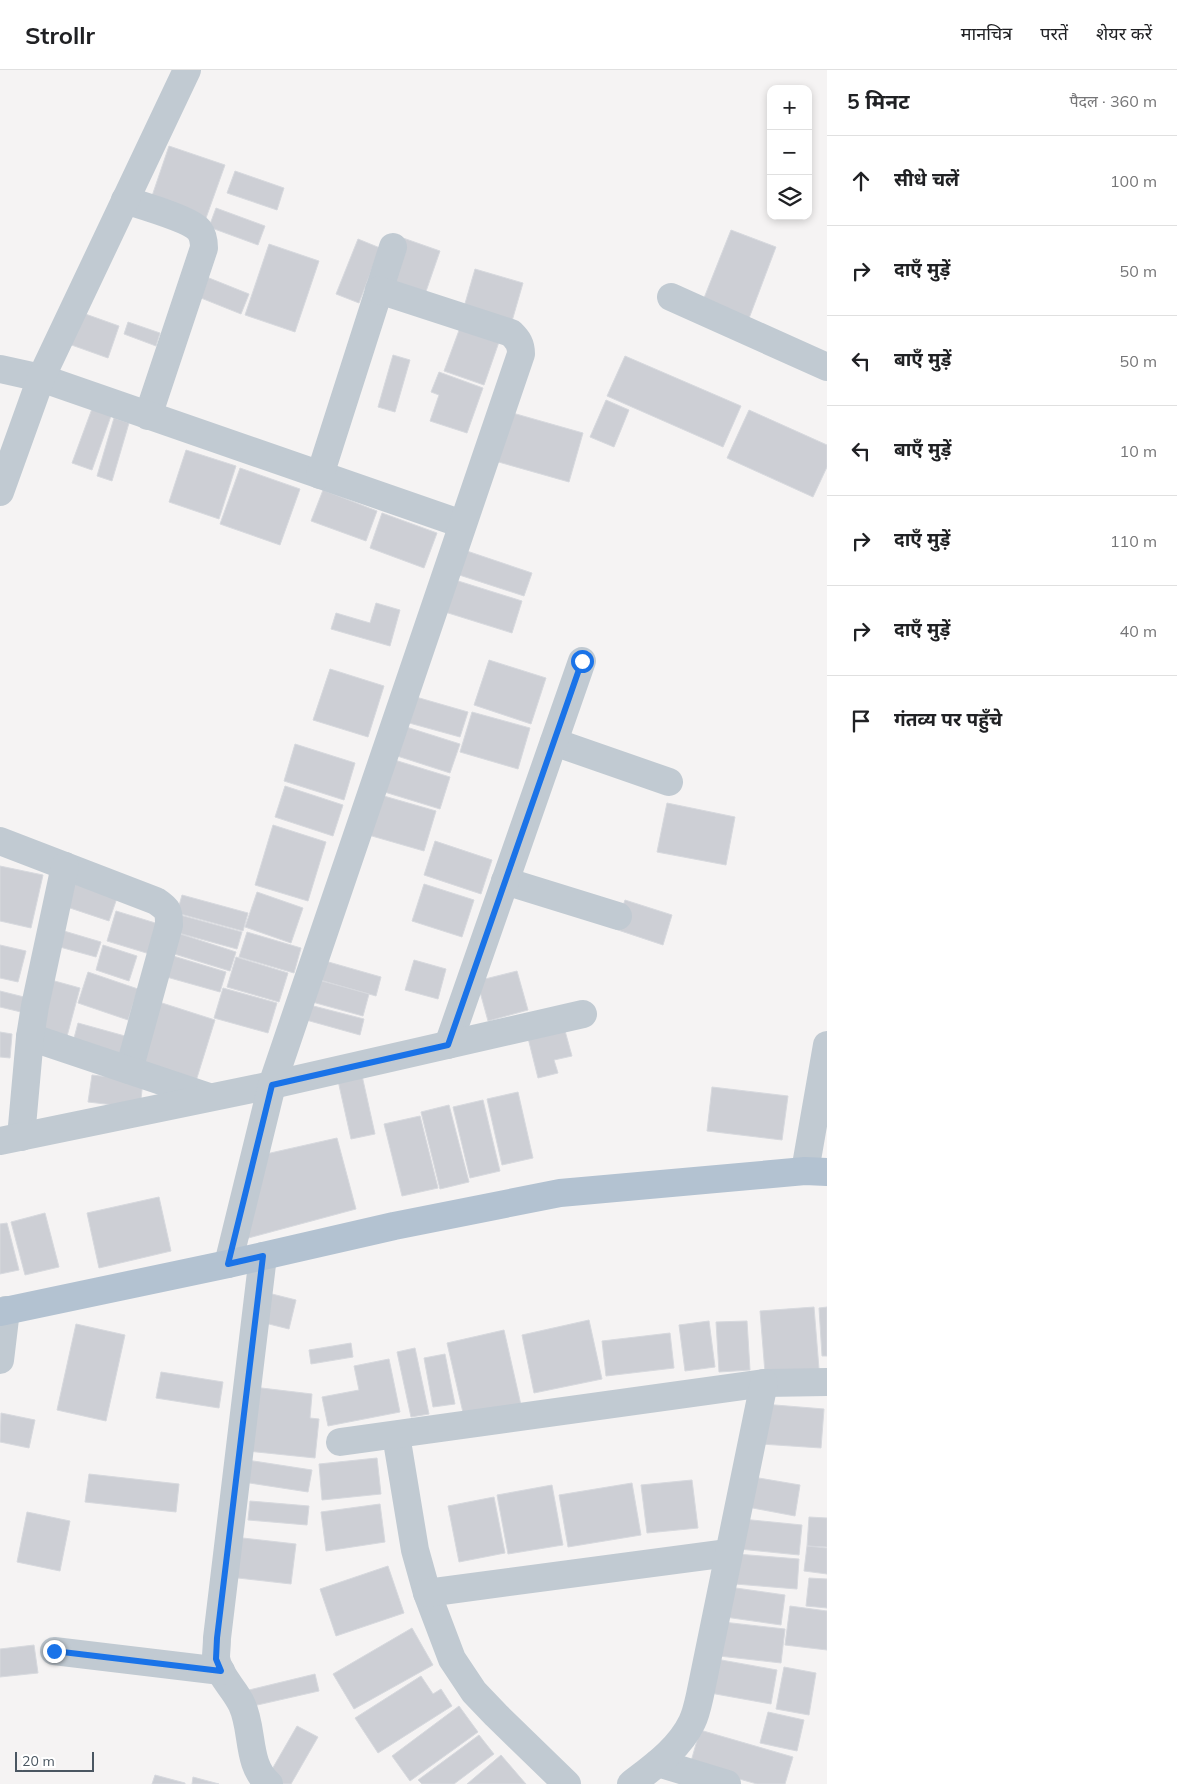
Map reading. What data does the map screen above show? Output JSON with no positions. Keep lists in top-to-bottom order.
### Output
{
  "scale_bar": "20 m",
  "page": {
    "header": "Strollr",
    "nav": ["मानचित्र", "परतें", "शेयर करें"],
    "heading": ["5 मिनट", "पैदल · 360 m"],
    "map_buttons": ["+", "−"],
    "list": [
      ["सीधे चलें", "100 m"],
      ["दाएँ मुड़ें", "50 m"],
      ["बाएँ मुड़ें", "50 m"],
      ["बाएँ मुड़ें", "10 m"],
      ["दाएँ मुड़ें", "110 m"],
      ["दाएँ मुड़ें", "40 m"],
      "गंतव्य पर पहुँचे"
    ],
    "scale": "20 m"
  }
}
